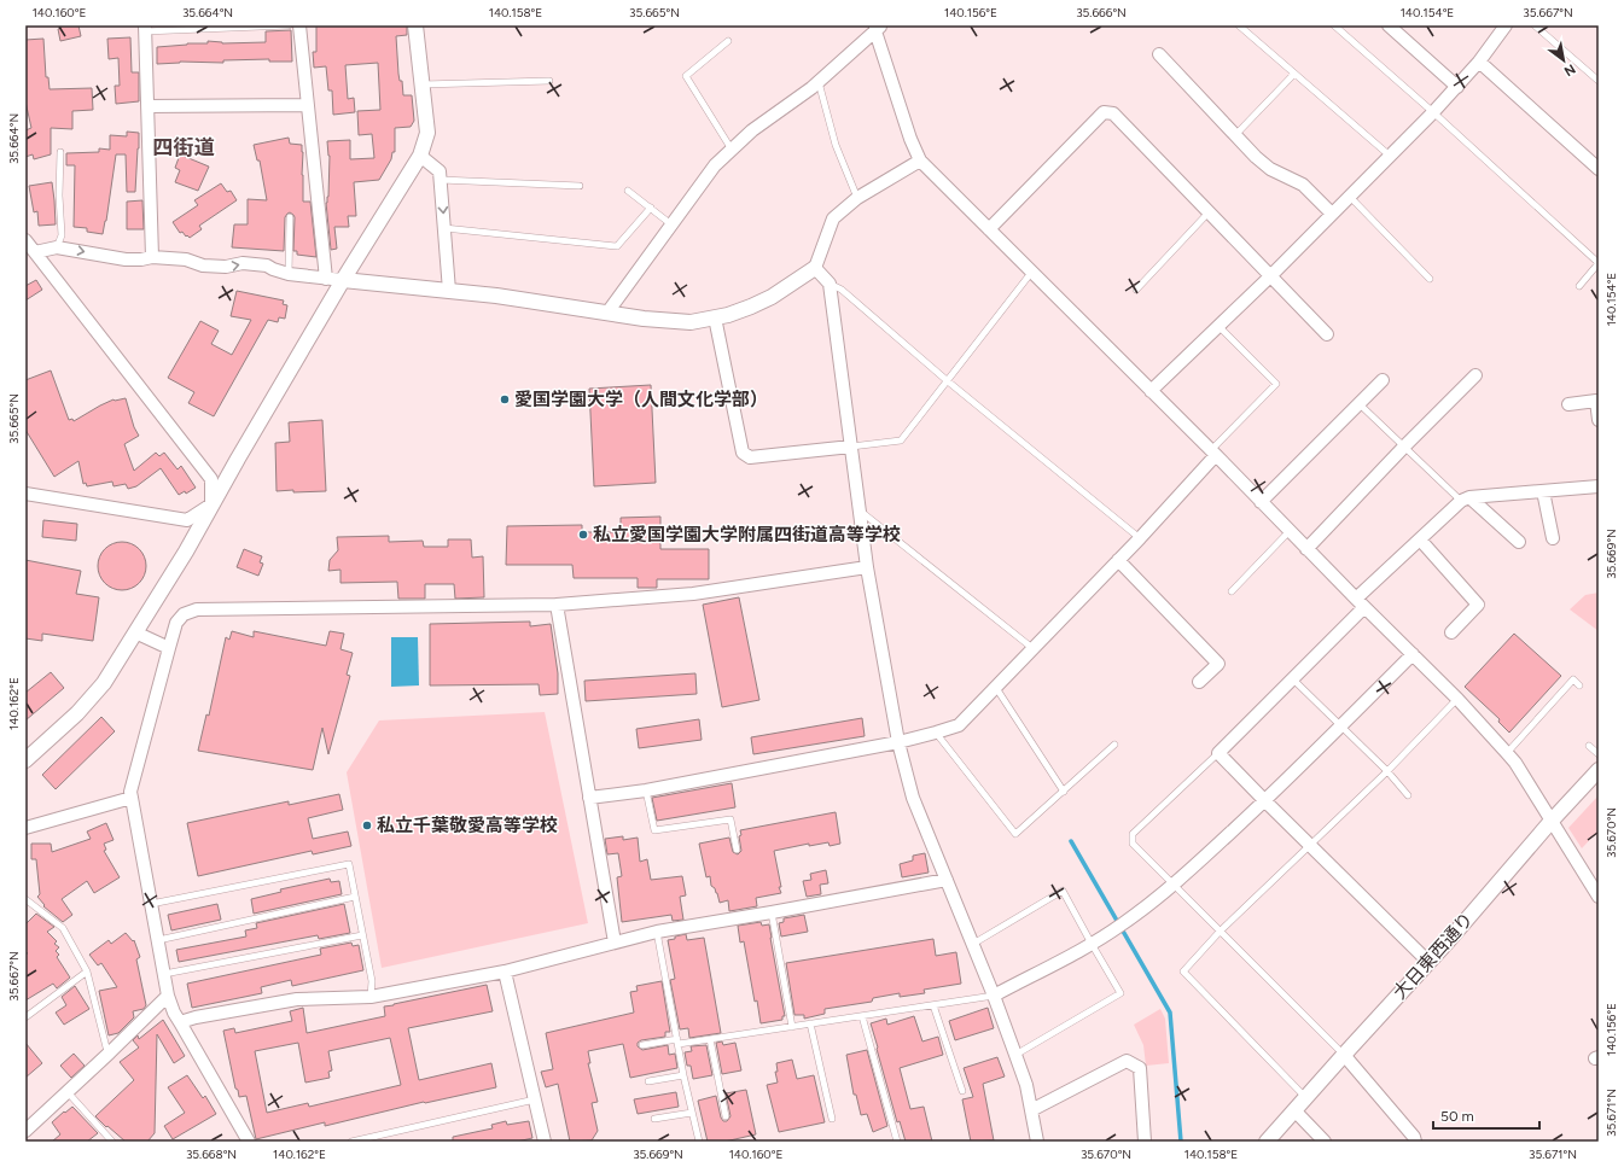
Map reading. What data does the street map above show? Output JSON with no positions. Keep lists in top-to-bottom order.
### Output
{
  "streets": {
    "street": ["大日東西通り"]
  },
  "districts": ["四街道"],
  "places": ["愛国学園大学（人間文化学部）", "私立愛国学園大学附属四街道高等学校", "私立千葉敬愛高等学校"],
  "scale_bar": "50 m",
  "north": "bottom right",
  "coordinates": [
    "140.160°E",
    "35.664°N",
    "140.158°E",
    "35.665°N",
    "140.156°E",
    "35.666°N",
    "140.154°E",
    "35.667°N",
    "35.669°N",
    "140.162°E",
    "35.670°N",
    "35.671°N",
    "35.668°N"
  ]
}
